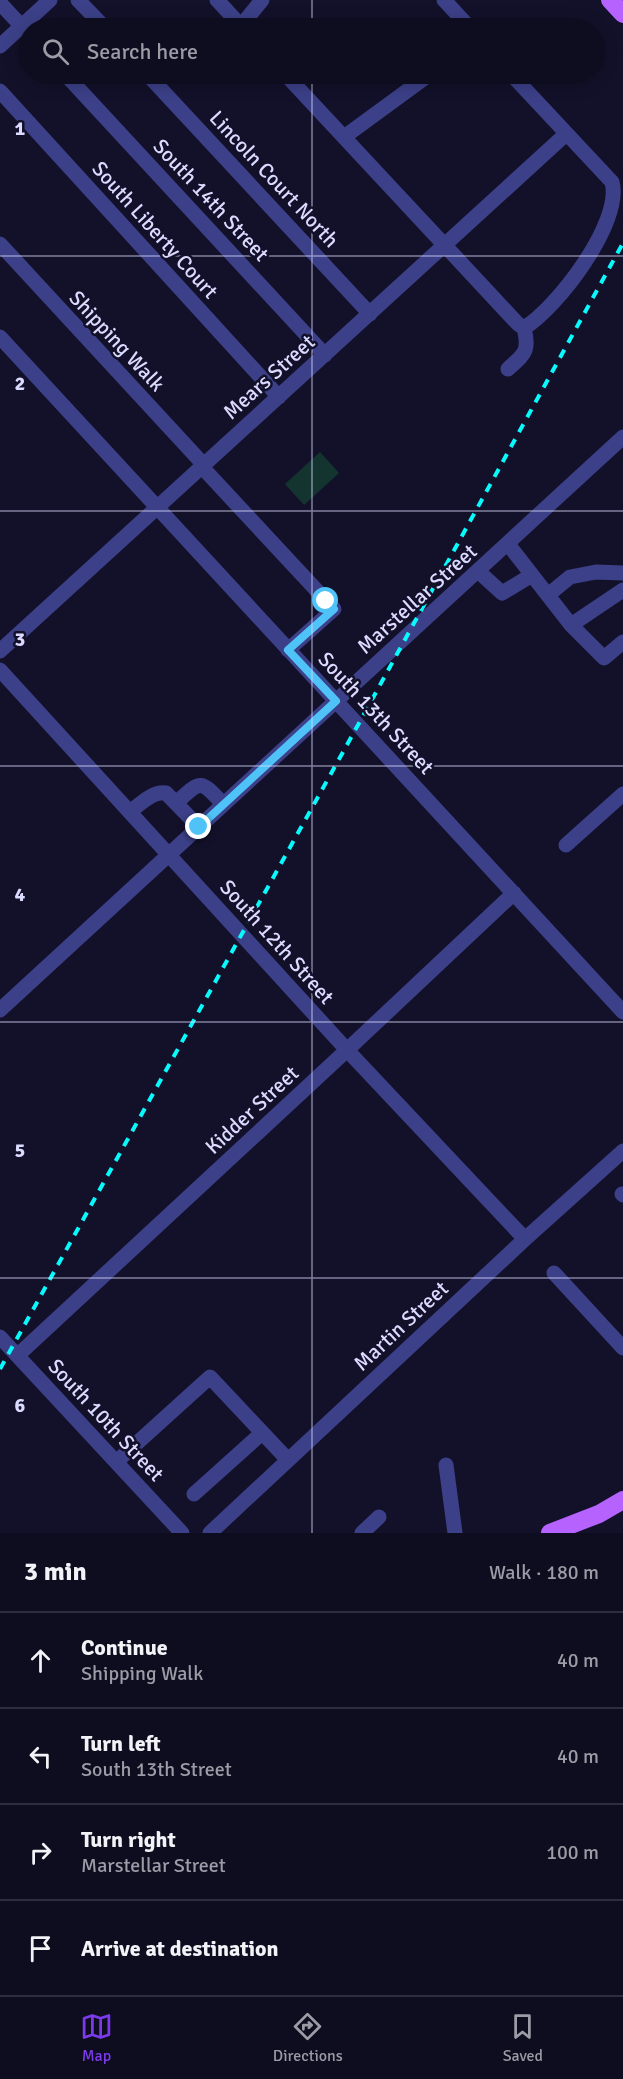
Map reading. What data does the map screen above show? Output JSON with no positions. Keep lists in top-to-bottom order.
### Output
{
  "streets": {
    "street": [
      "Lincoln Court North",
      "South 14th Street",
      "South Liberty Court",
      "Shipping Walk",
      "Mears Street",
      "Marstellar Street",
      "South 13th Street",
      "South 12th Street",
      "Kidder Street",
      "Martin Street",
      "South 10th Street"
    ]
  },
  "crossings": [
    ["Lincoln Court North", "Mears Street"],
    ["South 14th Street", "Mears Street"],
    ["South Liberty Court", "Mears Street"],
    ["Shipping Walk", "Mears Street"],
    ["Shipping Walk", "South 13th Street"],
    ["Mears Street", "South 13th Street"],
    ["Marstellar Street", "South 13th Street"],
    ["Marstellar Street", "South 12th Street"],
    ["South 13th Street", "Kidder Street"],
    ["South 12th Street", "Kidder Street"],
    ["South 12th Street", "Martin Street"],
    ["Kidder Street", "South 10th Street"]
  ],
  "page": {
    "search": "Search here",
    "heading": ["3 min", "Walk · 180 m"],
    "list": [
      ["Continue", "Shipping Walk", "40 m"],
      ["Turn left", "South 13th Street", "40 m"],
      ["Turn right", "Marstellar Street", "100 m"],
      "Arrive at destination"
    ],
    "nav": ["Map", "Directions", "Saved"]
  },
  "grid": {
    "rows": [
      "1",
      "2",
      "3",
      "4",
      "5",
      "6"
    ]
  }
}
